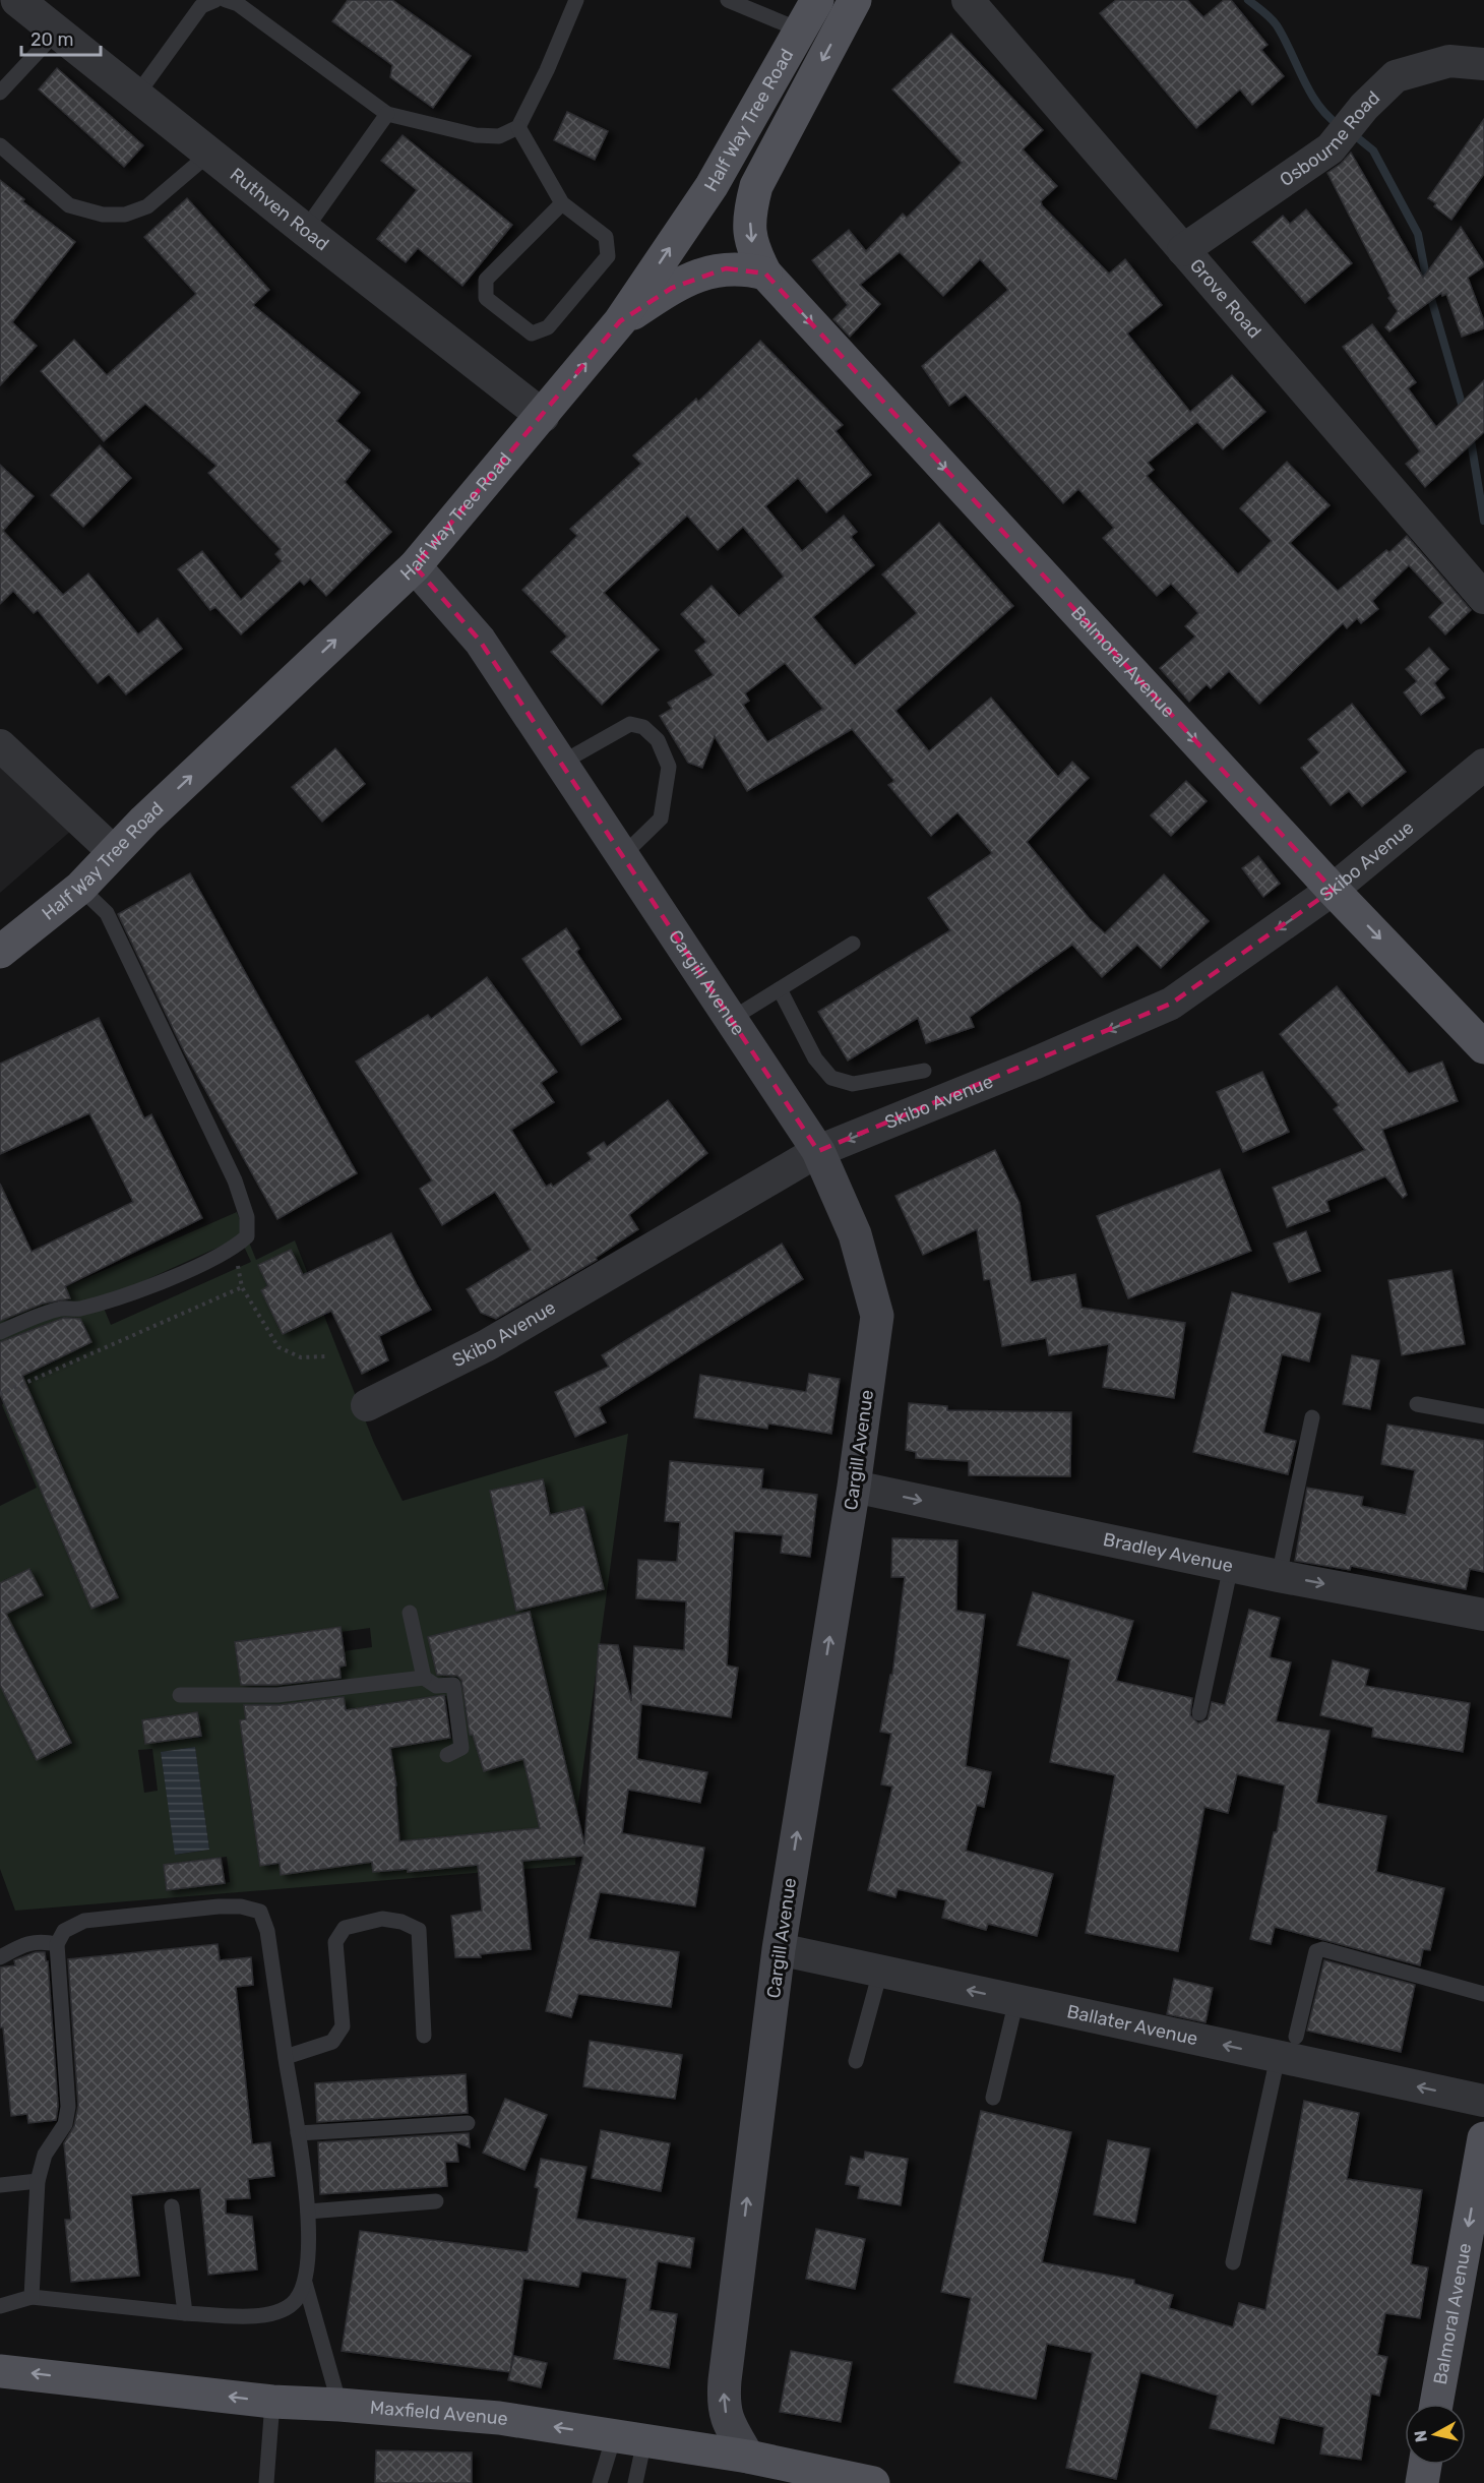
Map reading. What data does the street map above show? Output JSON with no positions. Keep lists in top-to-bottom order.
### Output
{
  "streets": {
    "main road": [
      "Half Way Tree Road",
      "Balmoral Avenue",
      "Cargill Avenue",
      "Maxfield Avenue"
    ],
    "street": [
      "Osbourne Road",
      "Ruthven Road",
      "Grove Road",
      "Skibo Avenue",
      "Bradley Avenue",
      "Ballater Avenue"
    ]
  },
  "crossings": [
    ["Half Way Tree Road", "Ruthven Road"],
    ["Half Way Tree Road", "Balmoral Avenue"],
    ["Half Way Tree Road", "Cargill Avenue"],
    ["Osbourne Road", "Grove Road"],
    ["Balmoral Avenue", "Skibo Avenue"],
    ["Skibo Avenue", "Cargill Avenue"],
    ["Cargill Avenue", "Bradley Avenue"],
    ["Cargill Avenue", "Ballater Avenue"],
    ["Cargill Avenue", "Maxfield Avenue"]
  ],
  "one_way": [
    "Balmoral Avenue",
    "Skibo Avenue",
    "Cargill Avenue",
    "Bradley Avenue",
    "Ballater Avenue",
    "Maxfield Avenue"
  ],
  "scale_bar": "20 m",
  "north": "left"
}
